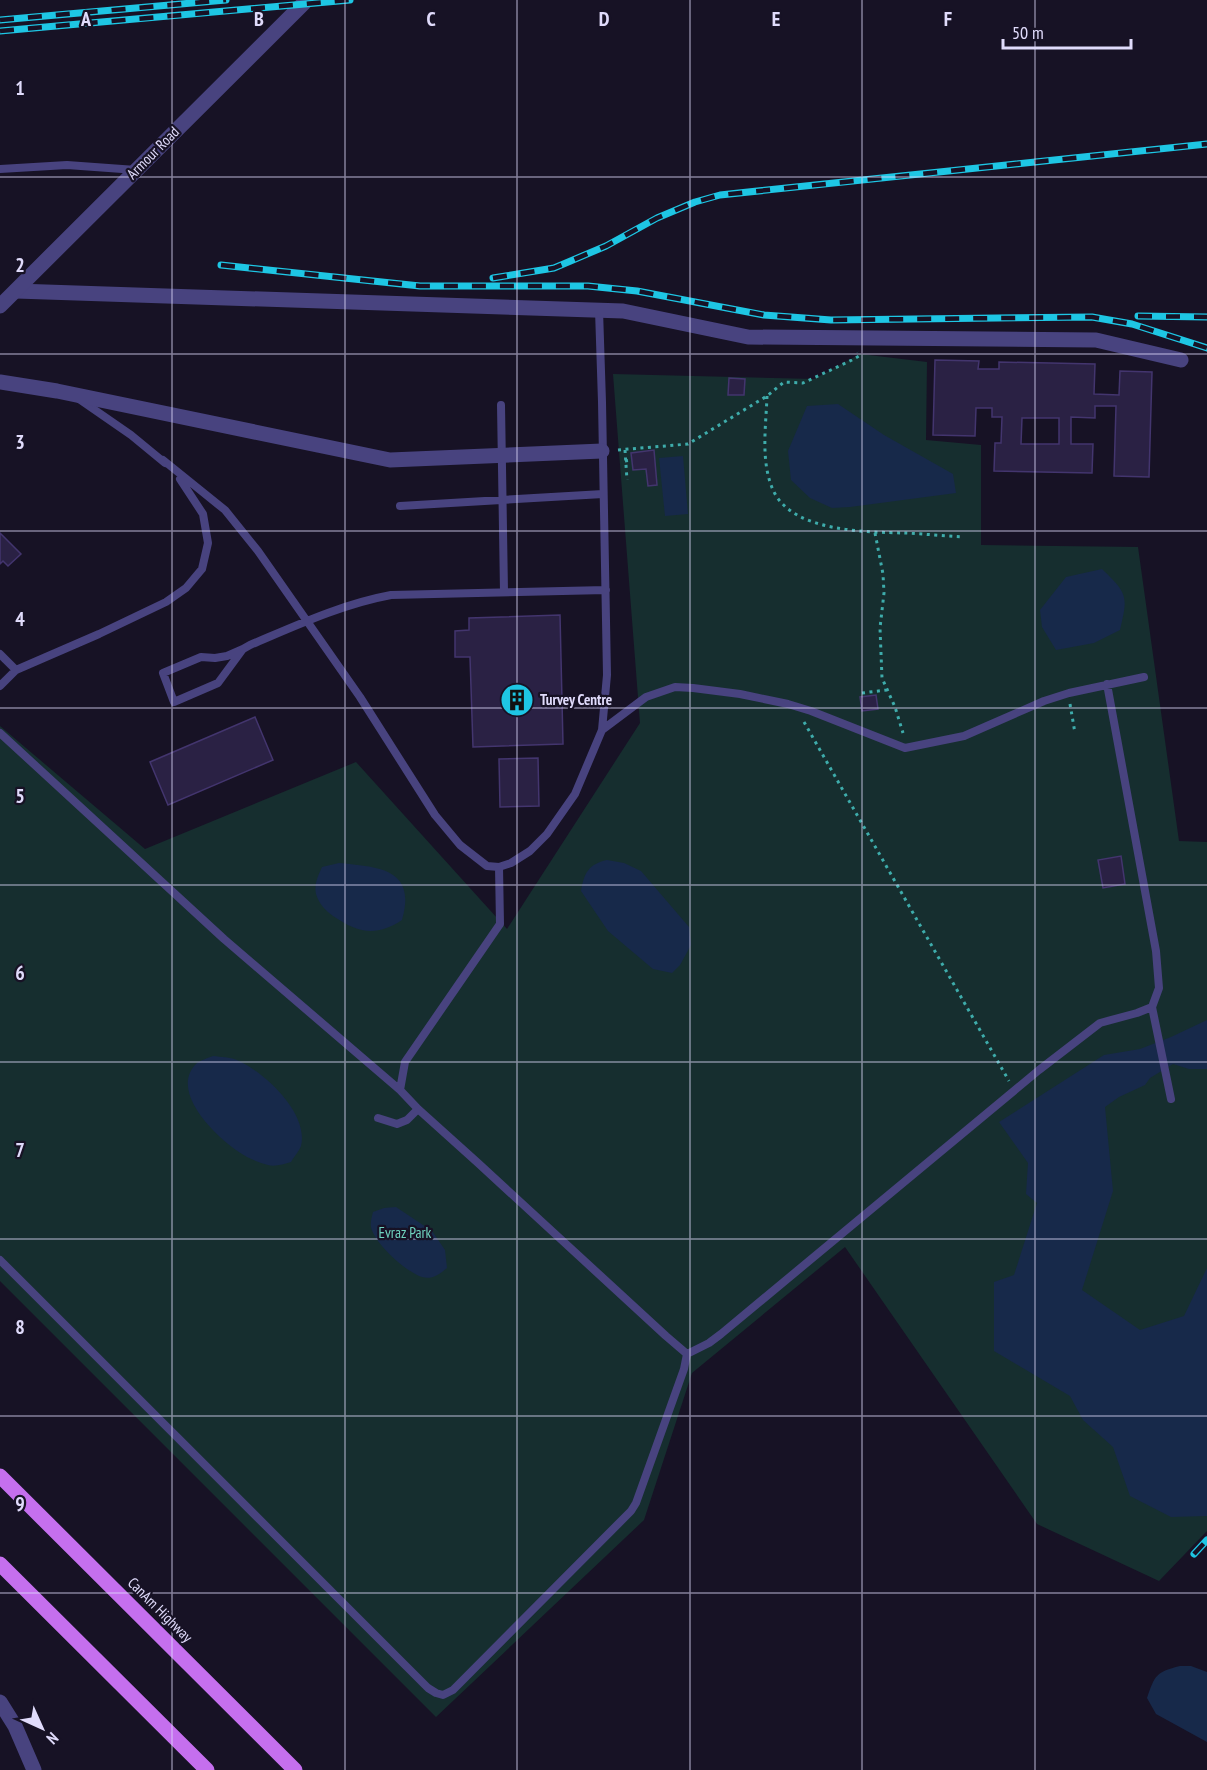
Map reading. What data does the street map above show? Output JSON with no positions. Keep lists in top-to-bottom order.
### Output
{
  "streets": {
    "main road": ["CanAm Highway"],
    "street": ["Armour Road"]
  },
  "parks": ["Evraz Park"],
  "places": {
    "building": ["Turvey Centre"]
  },
  "scale_bar": "50 m",
  "north": "bottom right",
  "grid": {
    "columns": [
      "A",
      "B",
      "C",
      "D",
      "E",
      "F"
    ],
    "rows": [
      "1",
      "2",
      "3",
      "4",
      "5",
      "6",
      "7",
      "8",
      "9"
    ]
  }
}
